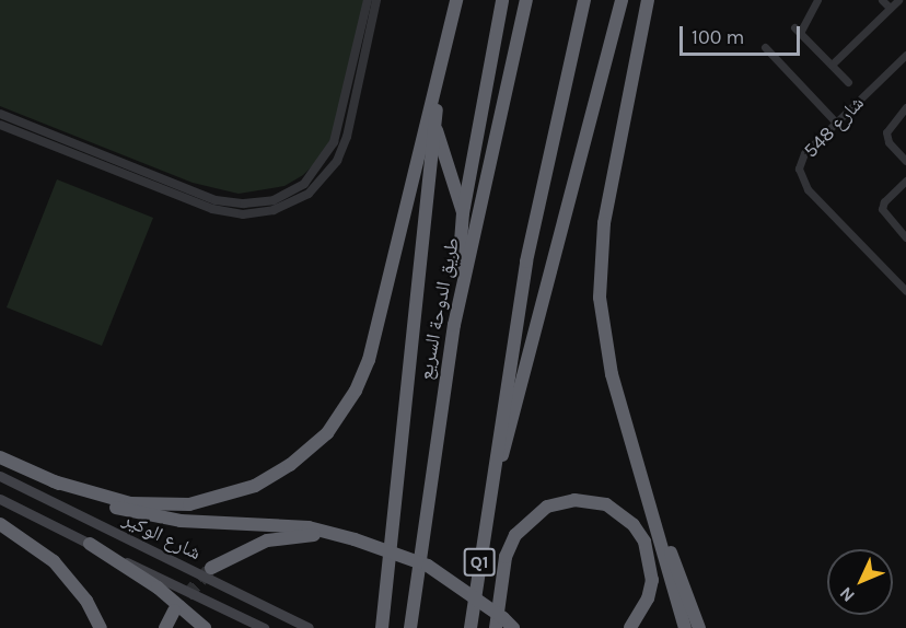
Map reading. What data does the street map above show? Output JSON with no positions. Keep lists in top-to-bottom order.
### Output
{
  "streets": {
    "highway": ["طريق الدوحة السريع", "Q1"],
    "main road": ["شارع الوكير"],
    "street": ["شارع 548"]
  },
  "scale_bar": "100 m",
  "north": "bottom left"
}
